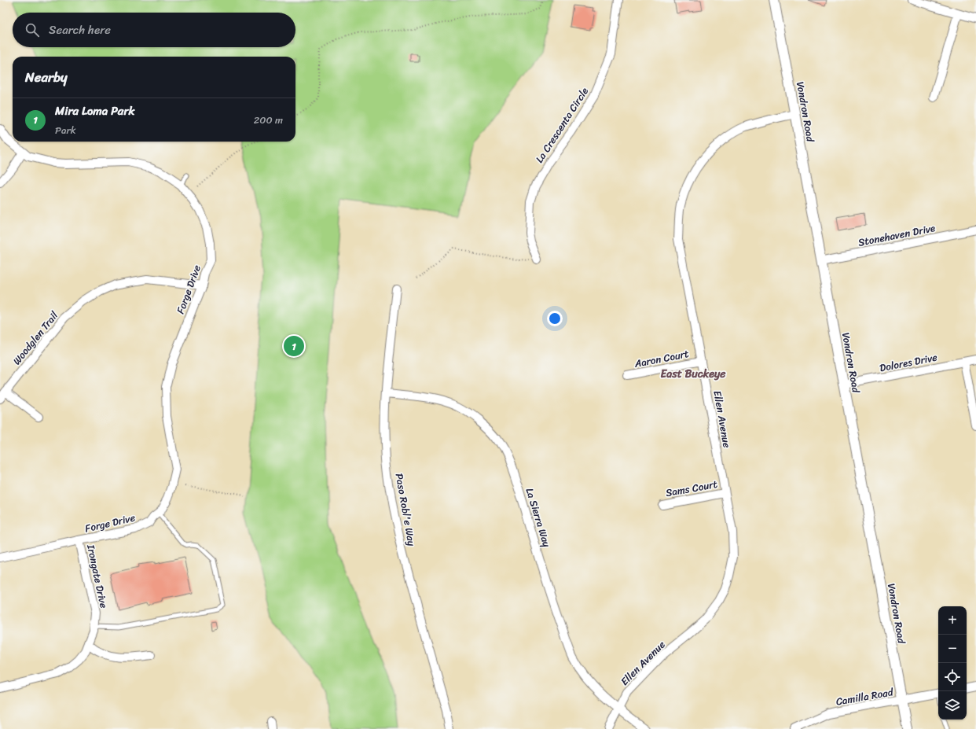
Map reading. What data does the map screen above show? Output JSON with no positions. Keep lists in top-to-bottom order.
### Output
{
  "streets": {
    "street": [
      "Vondron Road",
      "La Crescenta Circle",
      "Stonehaven Drive",
      "Forge Drive",
      "Woodglen Trail",
      "Aaron Court",
      "Dolores Drive",
      "Ellen Avenue",
      "Sams Court",
      "Paso Robl'e Way",
      "La Sierra Way",
      "Irongate Drive",
      "Camilla Road"
    ]
  },
  "crossings": [
    ["Vondron Road", "Stonehaven Drive"],
    ["Vondron Road", "Dolores Drive"],
    ["Vondron Road", "Ellen Avenue"],
    ["Vondron Road", "Camilla Road"],
    ["Forge Drive", "Woodglen Trail"],
    ["Forge Drive", "Irongate Drive"],
    ["Aaron Court", "Ellen Avenue"],
    ["Ellen Avenue", "Sams Court"],
    ["Ellen Avenue", "La Sierra Way"],
    ["Paso Robl'e Way", "La Sierra Way"]
  ],
  "districts": ["East Buckeye"],
  "page": {
    "search": "Search here",
    "heading": "Nearby",
    "list": [
      {
        "mark": "1",
        "name": "Mira Loma Park",
        "note": "Park",
        "value": "200 m"
      }
    ],
    "pins": "1",
    "map_buttons": ["+", "−"]
  }
}
